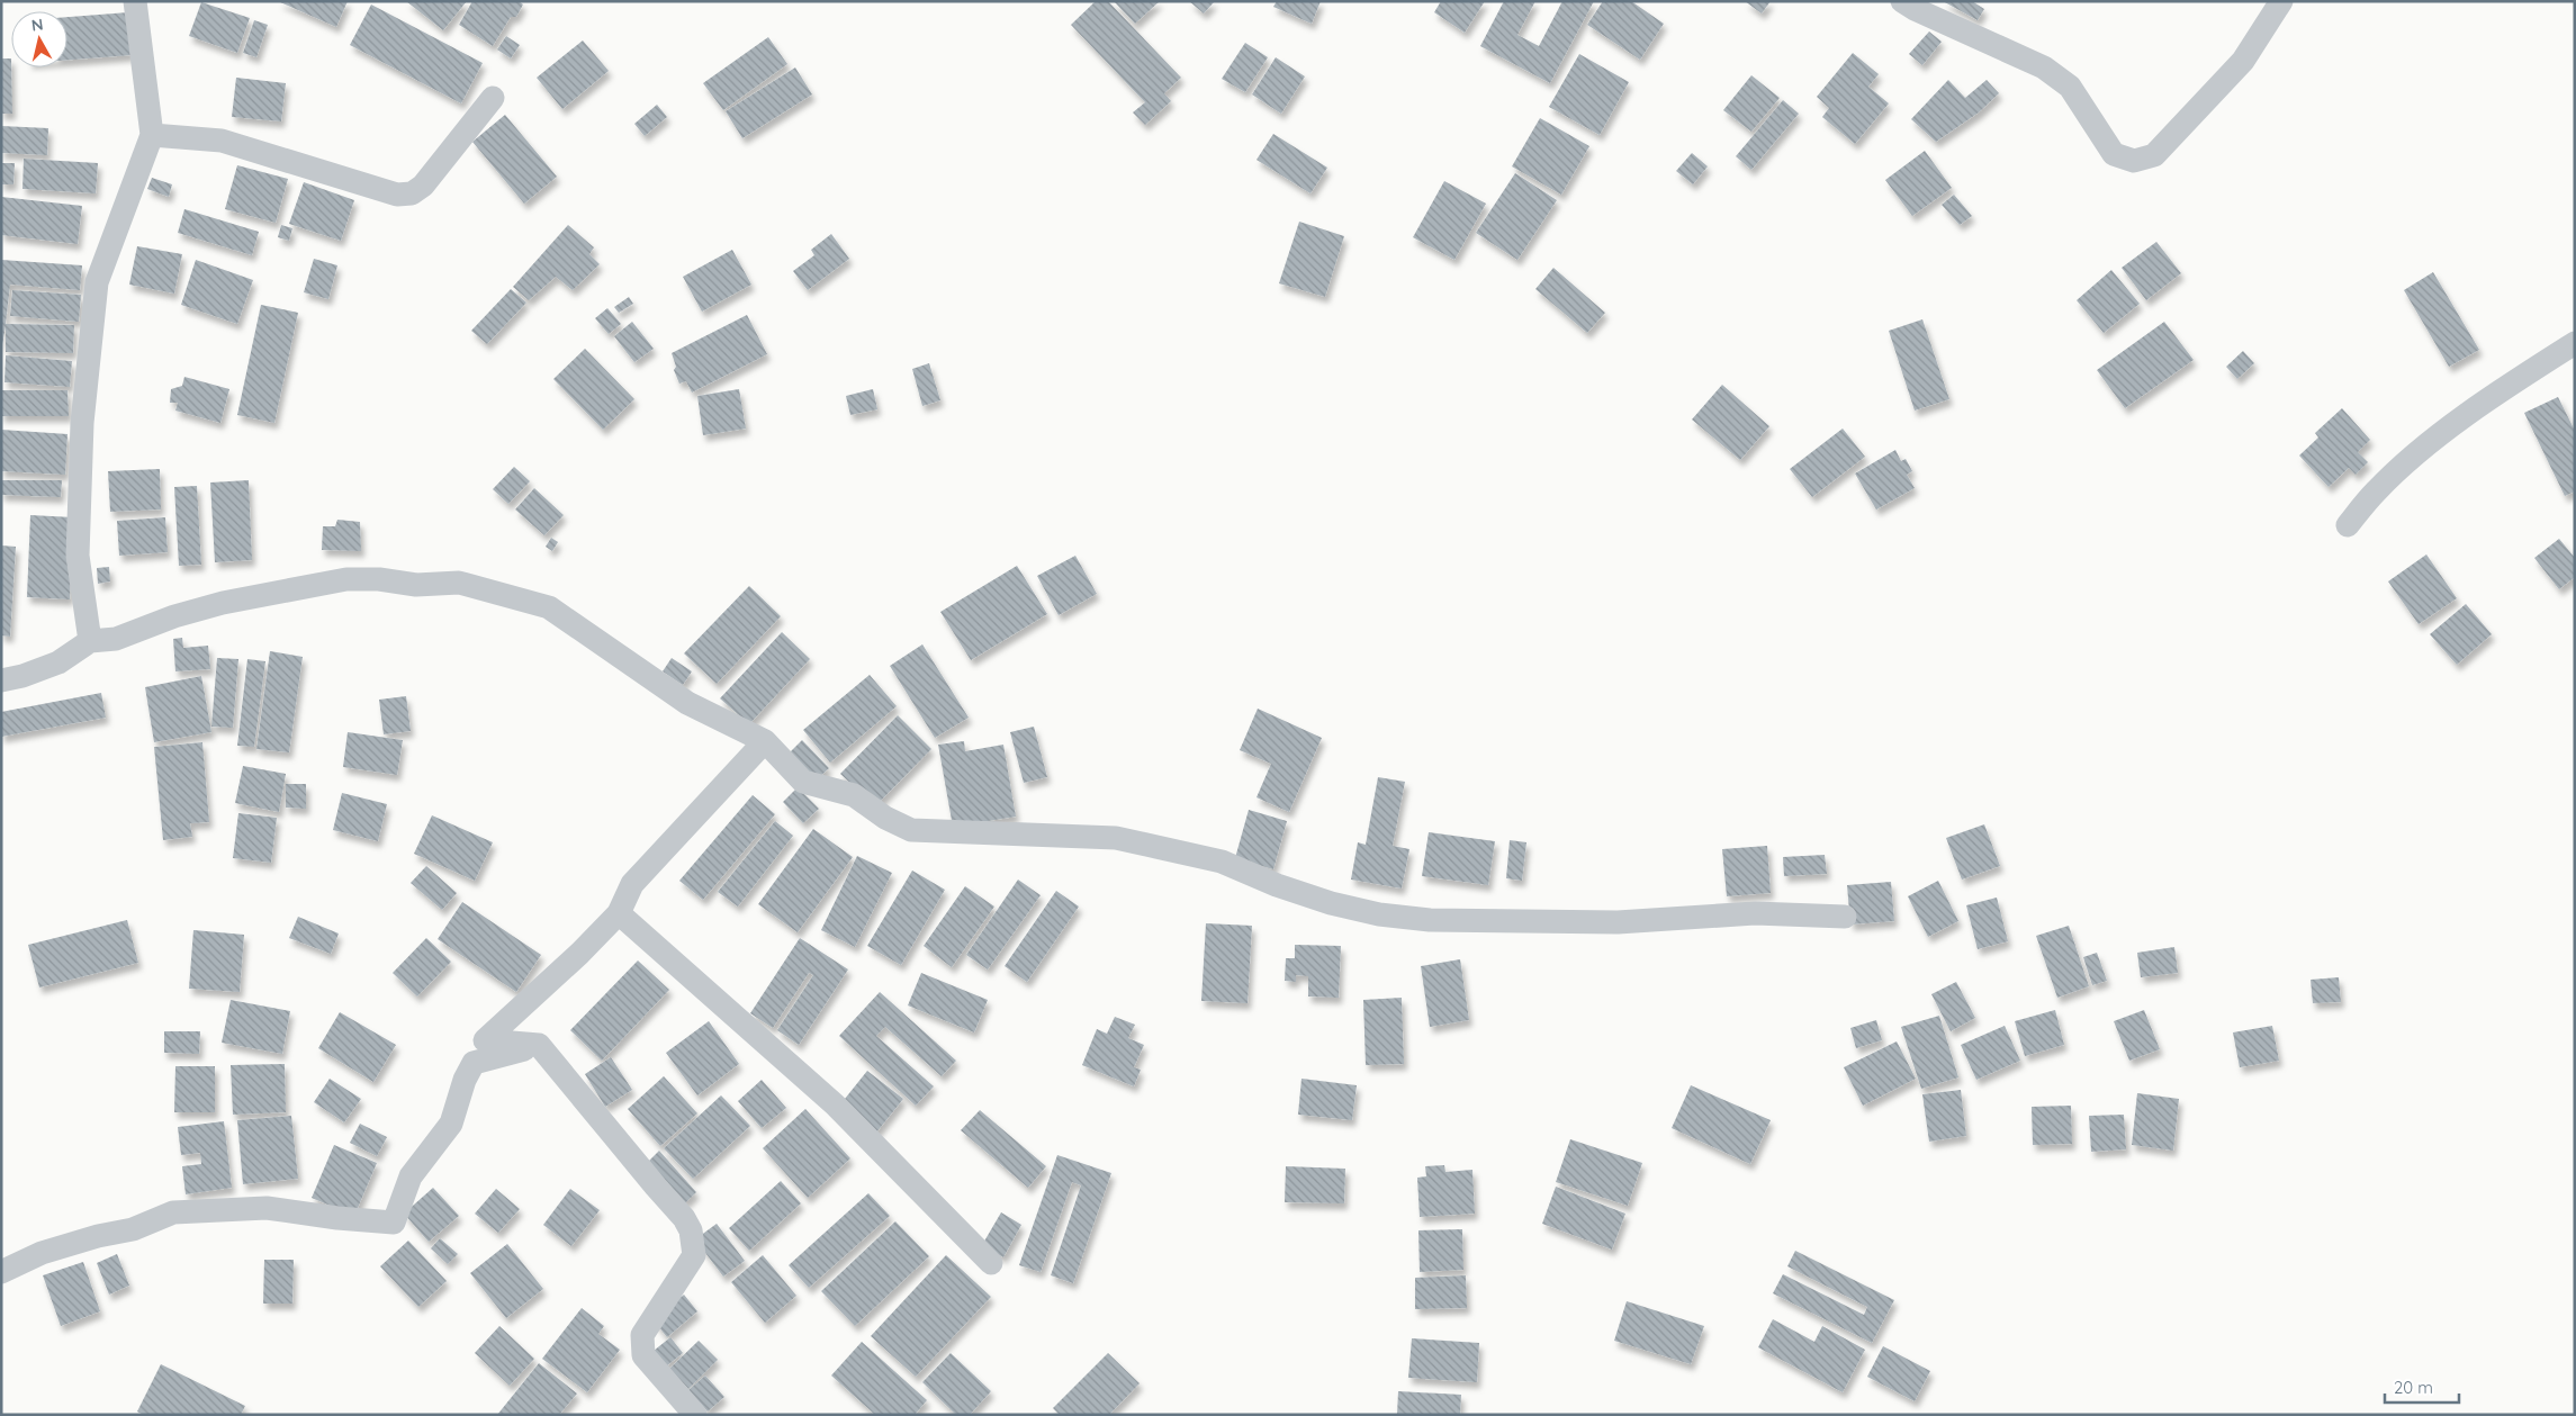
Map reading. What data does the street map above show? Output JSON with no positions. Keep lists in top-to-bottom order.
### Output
{
  "scale_bar": "20 m",
  "north": "top"
}
